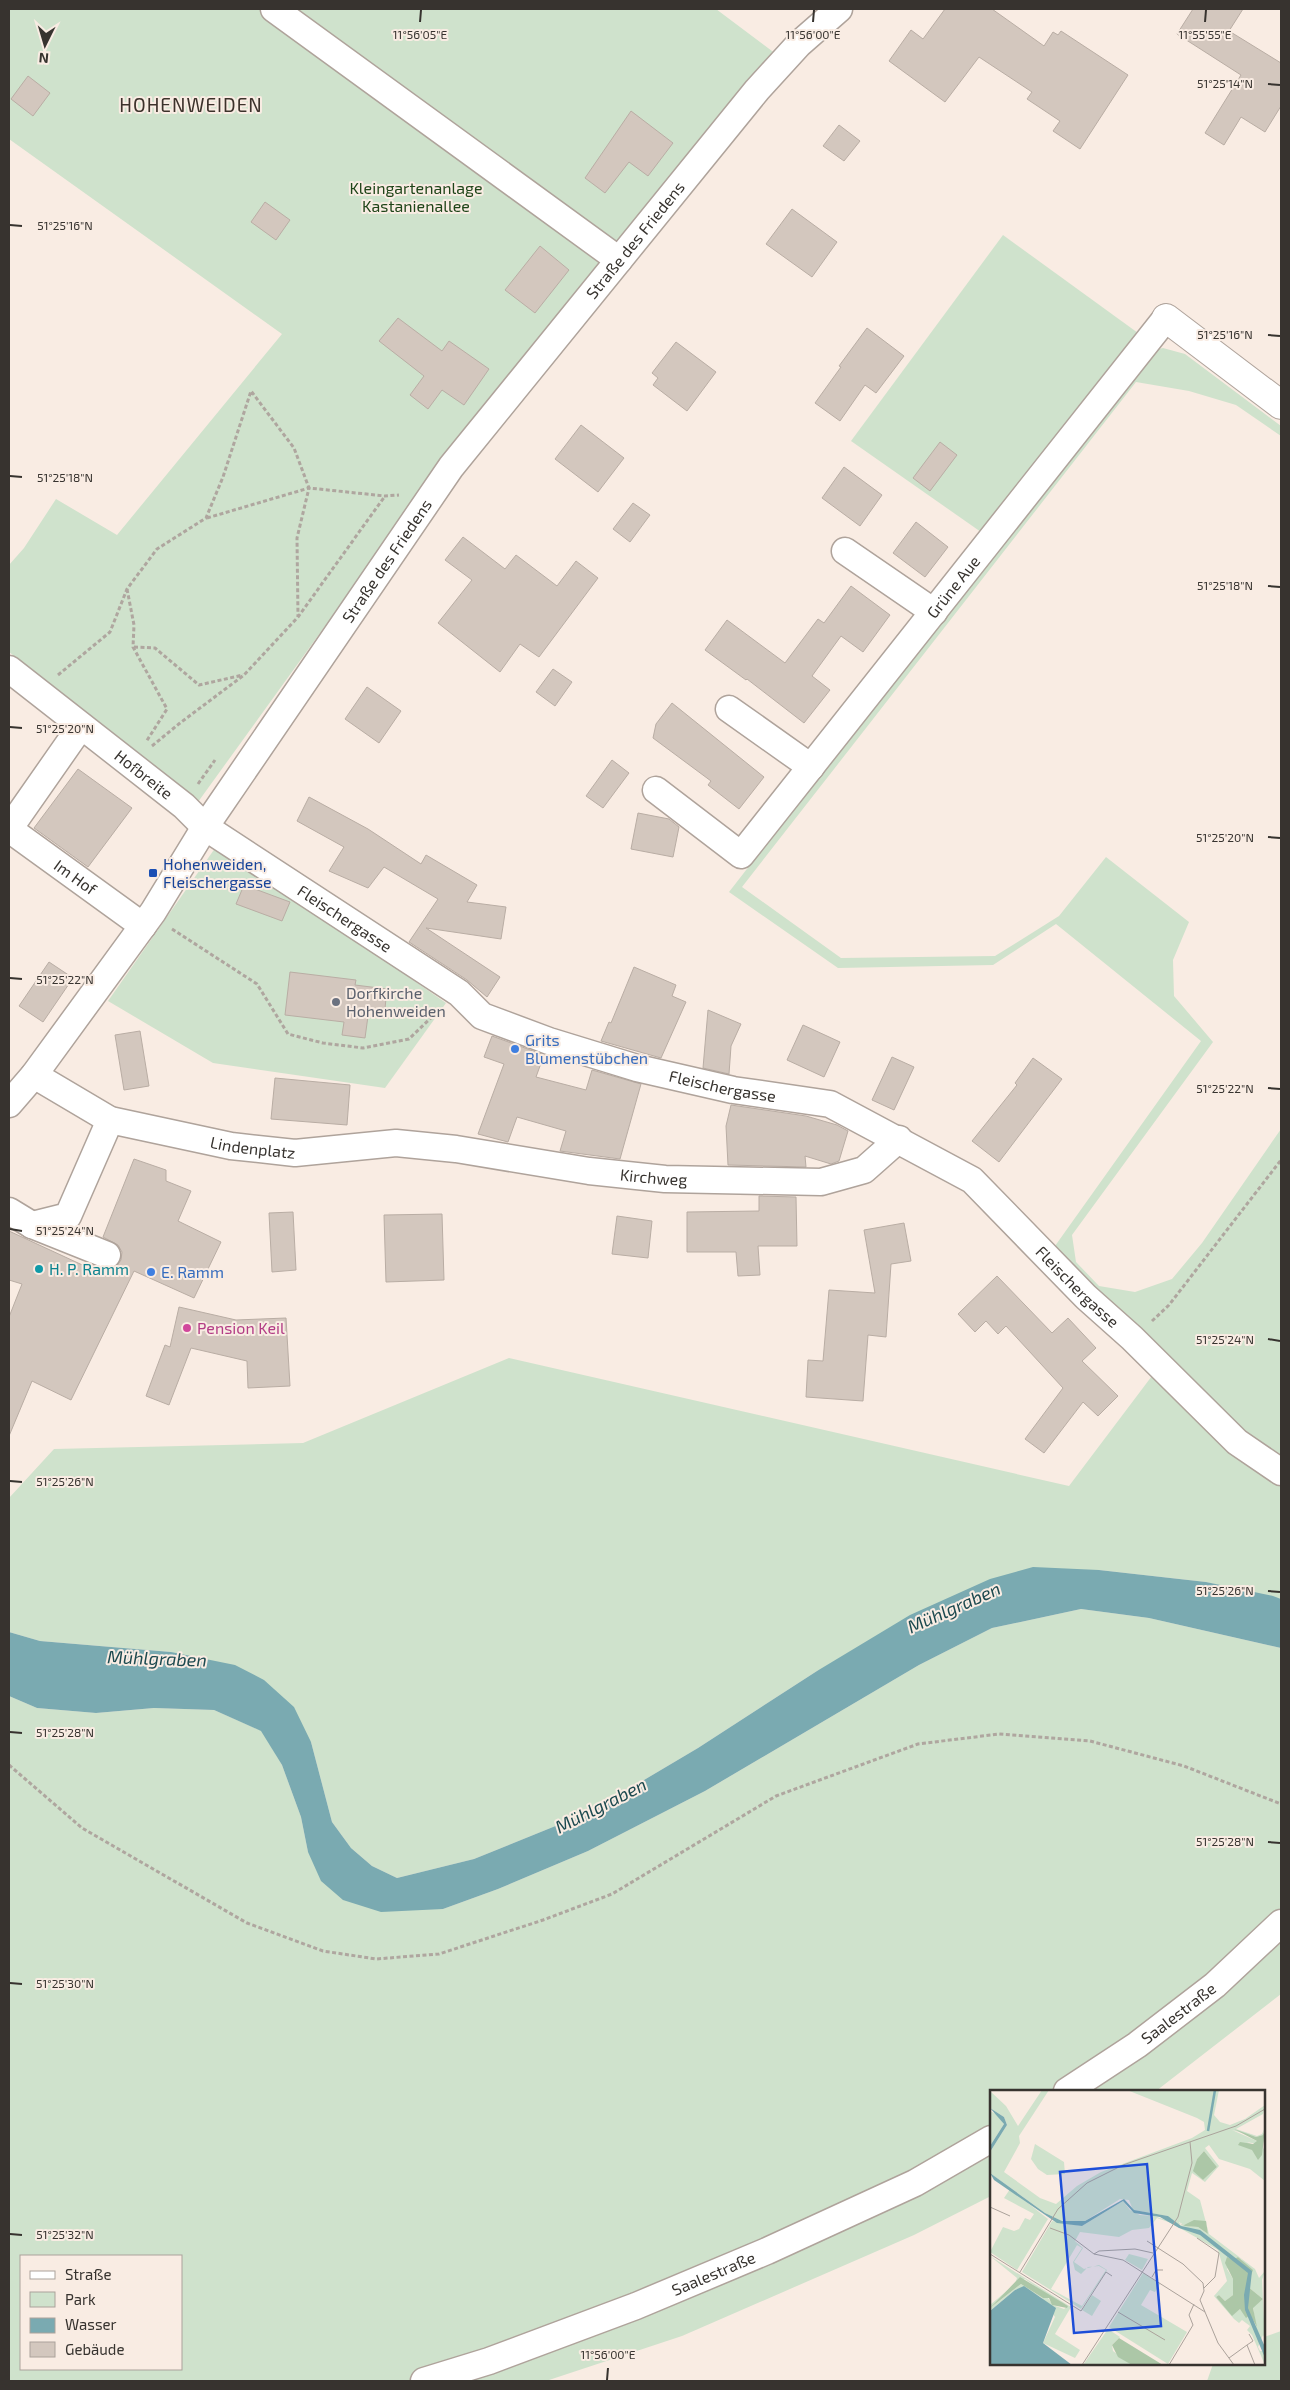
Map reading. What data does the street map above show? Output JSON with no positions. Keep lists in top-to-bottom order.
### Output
{
  "streets": {
    "street": [
      "Straße des Friedens",
      "Grüne Aue",
      "Hofbreite",
      "Im Hof",
      "Fleischergasse",
      "Lindenplatz",
      "Kirchweg",
      "Saalestraße"
    ]
  },
  "crossings": [
    ["Straße des Friedens", "Hofbreite"],
    ["Straße des Friedens", "Im Hof"],
    ["Straße des Friedens", "Fleischergasse"],
    ["Straße des Friedens", "Lindenplatz"],
    ["Hofbreite", "Im Hof"],
    ["Hofbreite", "Fleischergasse"],
    ["Fleischergasse", "Kirchweg"],
    ["Lindenplatz", "Kirchweg"]
  ],
  "districts": ["HOHENWEIDEN"],
  "water": ["Mühlgraben"],
  "parks": ["Kleingartenanlage Kastanienallee"],
  "places": {
    "transit": ["Hohenweiden, Fleischergasse"],
    "other": [
      "Dorfkirche Hohenweiden",
      "Grits Blumenstübchen",
      "H. P. Ramm",
      "E. Ramm",
      "Pension Keil"
    ]
  },
  "legend": [
    "Straße",
    "Park",
    "Wasser",
    "Gebäude"
  ],
  "north": "bottom",
  "coordinates": [
    "11°56'05\"E",
    "11°56'00\"E",
    "11°55'55\"E",
    "51°25'14\"N",
    "51°25'16\"N",
    "51°25'18\"N",
    "51°25'20\"N",
    "51°25'22\"N",
    "51°25'24\"N",
    "51°25'26\"N",
    "51°25'28\"N",
    "51°25'30\"N",
    "51°25'32\"N"
  ]
}
